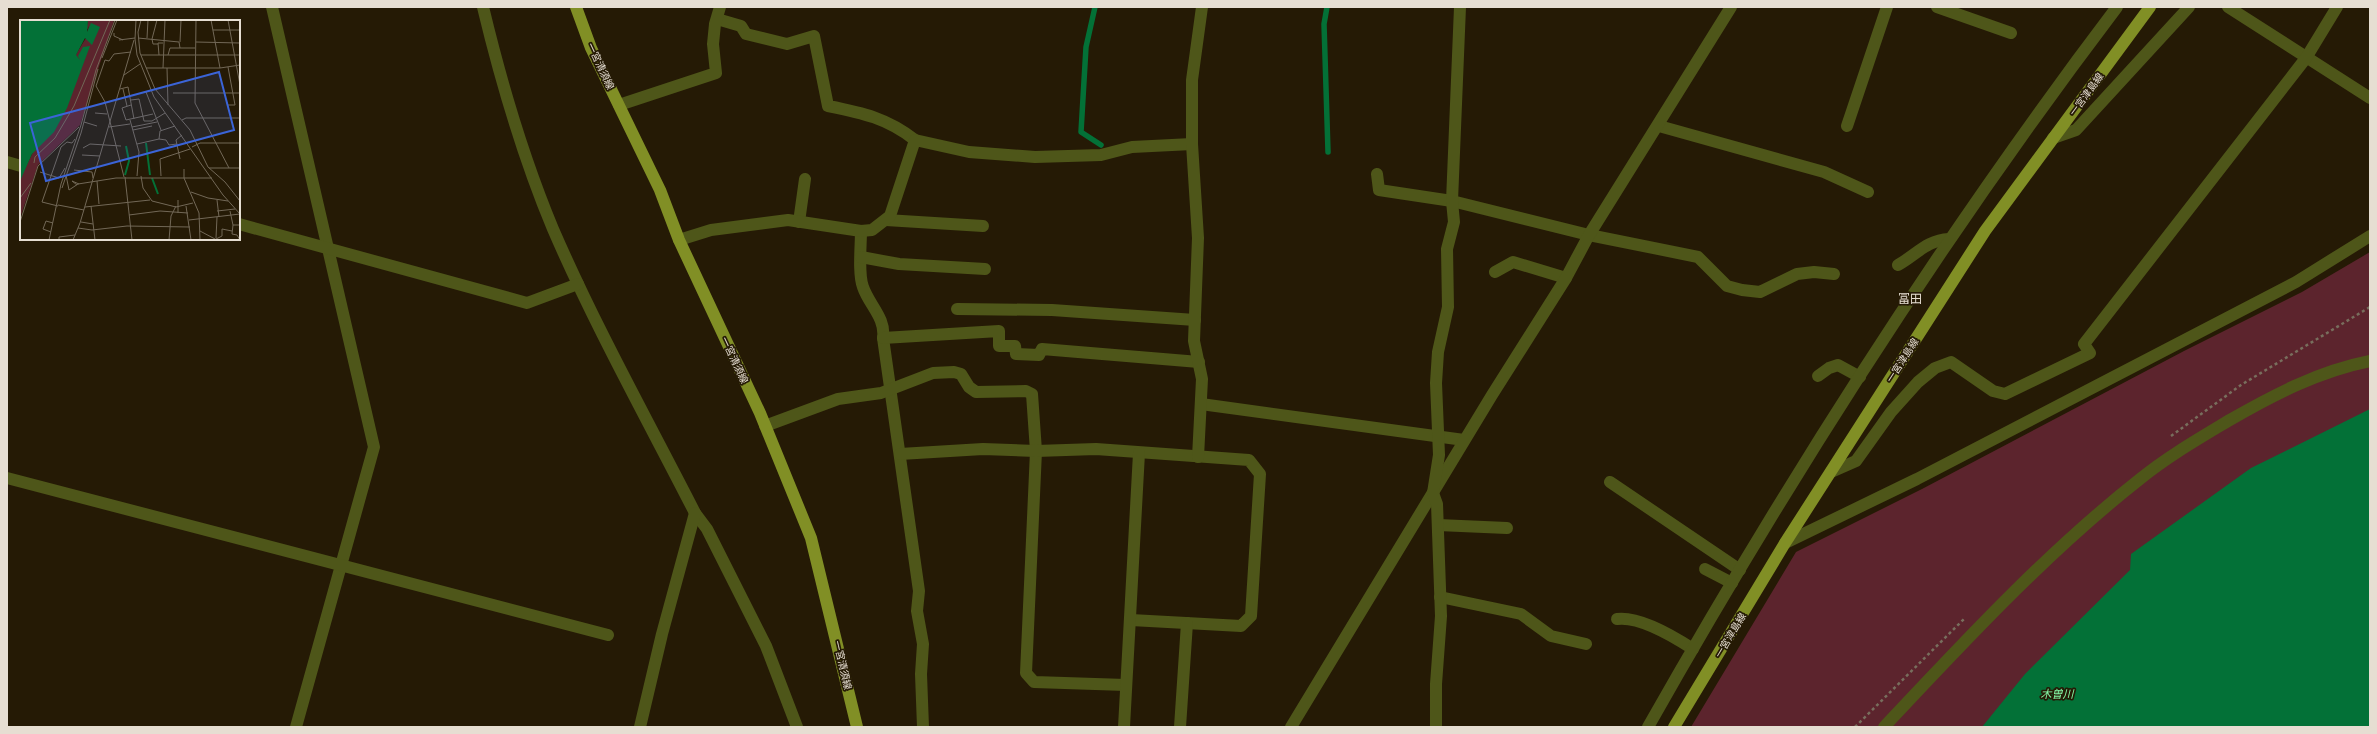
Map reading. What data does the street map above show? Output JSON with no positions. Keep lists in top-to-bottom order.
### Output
{
  "streets": {
    "main road": ["一宮清須線", "一宮津島線"]
  },
  "districts": ["冨田"],
  "water": ["木曽川"]
}
